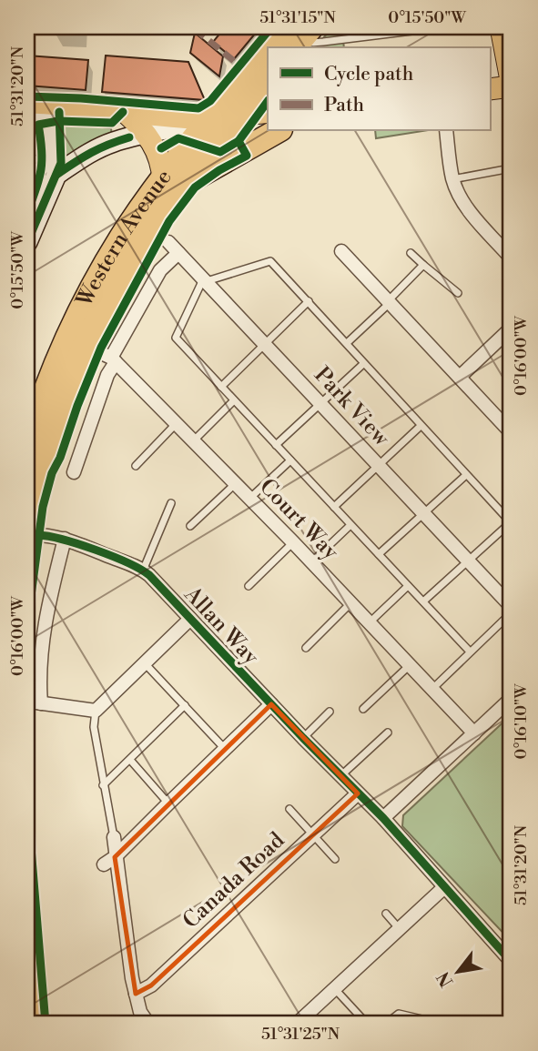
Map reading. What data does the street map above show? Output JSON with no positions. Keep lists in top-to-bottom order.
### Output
{
  "streets": {
    "highway": ["Western Avenue"],
    "street": [
      "Park View",
      "Court Way",
      "Allan Way",
      "Canada Road"
    ]
  },
  "crossings": [
    ["Western Avenue", "Court Way"],
    ["Allan Way", "Canada Road"]
  ],
  "legend": ["Cycle path", "Path"],
  "north": "bottom left",
  "coordinates": [
    "51°31'15\"N",
    "0°15'50\"W",
    "51°31'20\"N",
    "0°16'00\"W",
    "0°16'10\"W",
    "51°31'25\"N"
  ]
}
